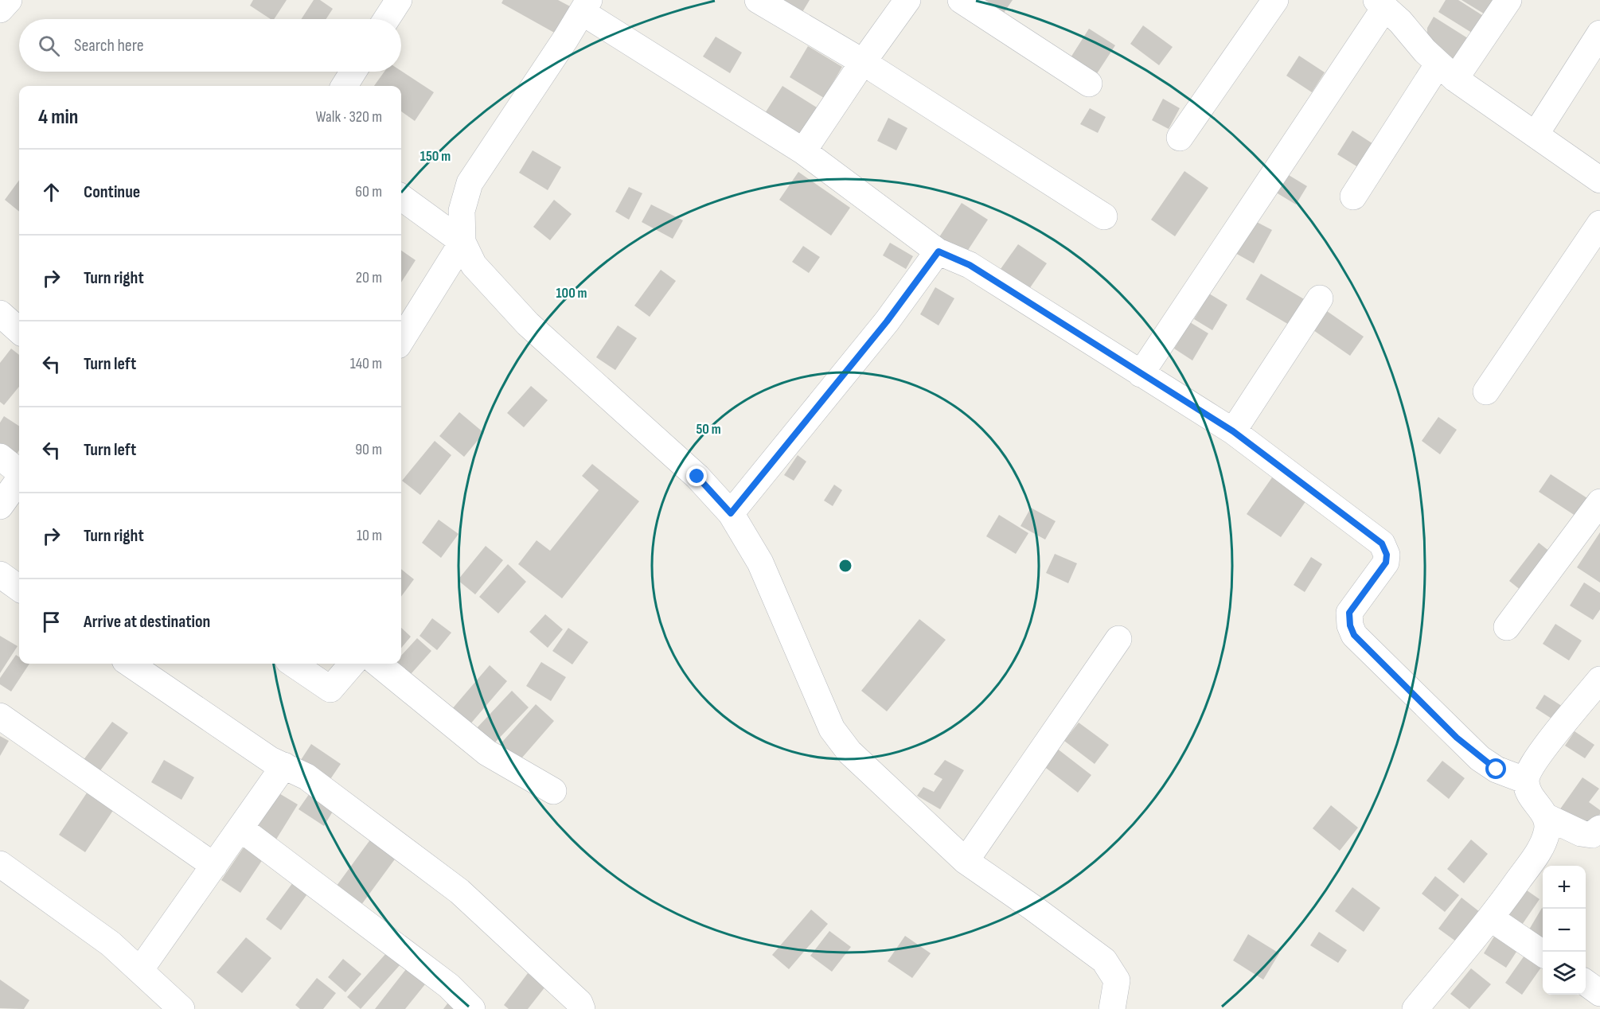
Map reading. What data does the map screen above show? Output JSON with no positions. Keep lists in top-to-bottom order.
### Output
{
  "page": {
    "search": "Search here",
    "heading": ["4 min", "Walk · 320 m"],
    "list": [
      ["Continue", "60 m"],
      ["Turn right", "20 m"],
      ["Turn left", "140 m"],
      ["Turn left", "90 m"],
      ["Turn right", "10 m"],
      "Arrive at destination"
    ],
    "map_buttons": ["+", "−"]
  },
  "rings": ["150 m", "100 m", "50 m"]
}
